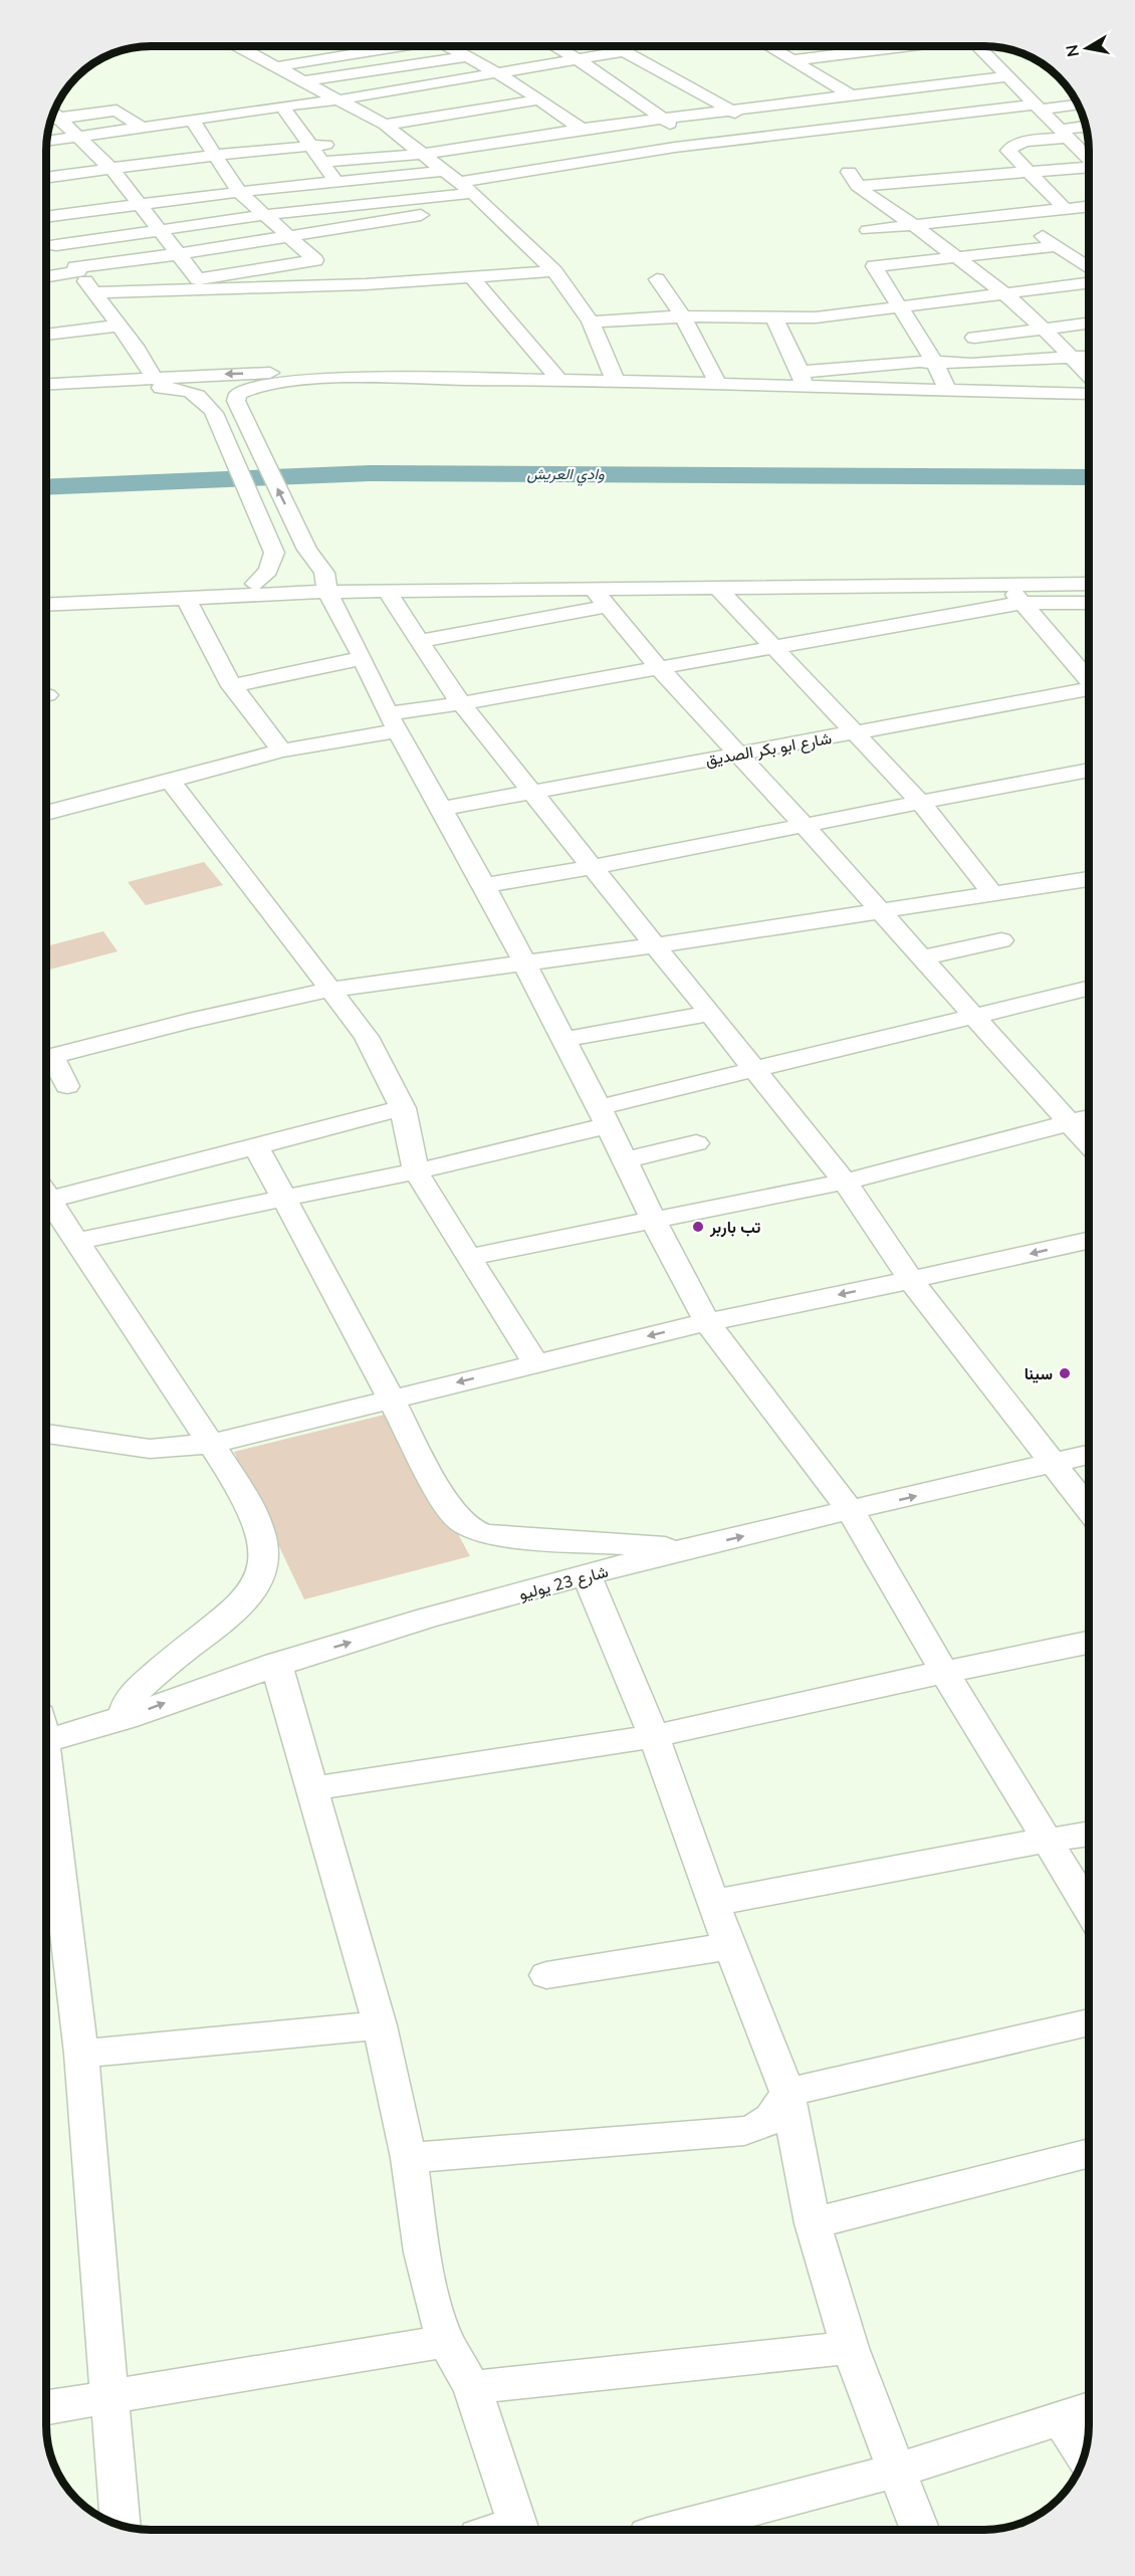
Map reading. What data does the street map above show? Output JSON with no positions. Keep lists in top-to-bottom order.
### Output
{
  "streets": {
    "street": ["شارع ابو بكر الصديق", "شارع 23 يوليو"]
  },
  "water": ["وادي العريش"],
  "places": ["تب باربر", "سينا"],
  "north": "left"
}
